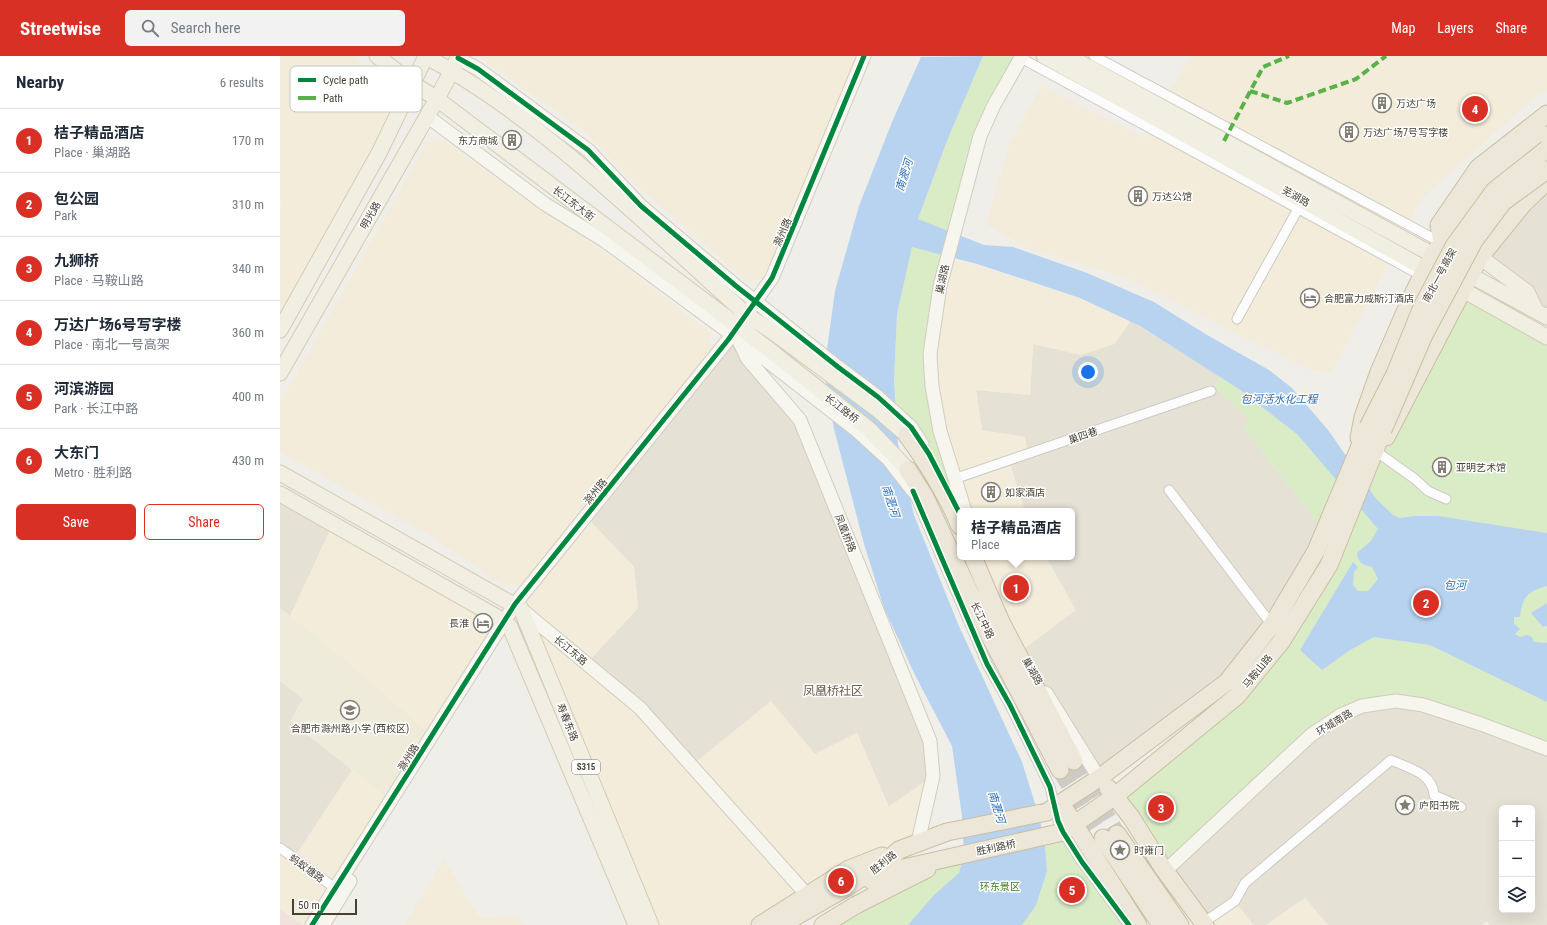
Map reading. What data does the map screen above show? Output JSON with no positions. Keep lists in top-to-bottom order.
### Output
{
  "streets": {
    "highway": [
      "南北一号高架",
      "长江中路",
      "马鞍山路",
      "胜利路桥",
      "胜利路"
    ],
    "main road": [
      "芜湖路",
      "长江东大街",
      "明光路",
      "长江路桥",
      "长江东路",
      "寿春东路",
      "S315"
    ],
    "street": [
      "滁州路",
      "巢湖路",
      "巢四巷",
      "凤凰桥路",
      "环城南路",
      "蚂蚁塘路"
    ]
  },
  "crossings": [
    ["长江东大街", "明光路"],
    ["长江东大街", "滁州路"],
    ["长江东大街", "长江路桥"],
    ["长江东大街", "凤凰桥路"],
    ["滁州路", "凤凰桥路"],
    ["滁州路", "长江东路"],
    ["滁州路", "寿春东路"],
    ["滁州路", "蚂蚁塘路"],
    ["南北一号高架", "马鞍山路"],
    ["巢湖路", "巢四巷"],
    ["巢湖路", "长江中路"],
    ["巢湖路", "马鞍山路"],
    ["长江路桥", "长江中路"],
    ["凤凰桥路", "胜利路"],
    ["长江东路", "寿春东路"],
    ["马鞍山路", "胜利路桥"],
    ["马鞍山路", "胜利路"],
    ["胜利路桥", "胜利路"]
  ],
  "districts": ["凤凰桥社区"],
  "water": ["南淝河", "包河活水化工程", "包河"],
  "parks": ["环东景区"],
  "places": {
    "building": [
      "万达广场",
      "万达广场7号写字楼",
      "东方商城",
      "万达公馆",
      "亚明艺术馆",
      "如家酒店"
    ],
    "hotel": ["合肥富力威斯汀酒店", "長淮"],
    "school or university": ["合肥市滁州路小学 (西校区)"],
    "place": ["庐阳书院", "时雍门"]
  },
  "legend": ["Cycle path", "Path"],
  "scale_bar": "50 m",
  "page": {
    "header": "Streetwise",
    "search": "Search here",
    "nav": ["Map", "Layers", "Share"],
    "heading": ["Nearby", "6 results"],
    "pins": [
      "4",
      "1",
      "2",
      "3",
      "6",
      "5"
    ],
    "list": [
      {
        "mark": "1",
        "name": "桔子精品酒店",
        "note": "Place · 巢湖路",
        "value": "170 m"
      },
      {
        "mark": "2",
        "name": "包公园",
        "note": "Park",
        "value": "310 m"
      },
      {
        "mark": "3",
        "name": "九狮桥",
        "note": "Place · 马鞍山路",
        "value": "340 m"
      },
      {
        "mark": "4",
        "name": "万达广场6号写字楼",
        "note": "Place · 南北一号高架",
        "value": "360 m"
      },
      {
        "mark": "5",
        "name": "河滨游园",
        "note": "Park · 长江中路",
        "value": "400 m"
      },
      {
        "mark": "6",
        "name": "大东门",
        "note": "Metro · 胜利路",
        "value": "430 m"
      }
    ],
    "buttons": ["Save", "Share"],
    "popup": ["桔子精品酒店", "Place"],
    "map_buttons": ["+", "−"],
    "scale": "50 m"
  }
}
